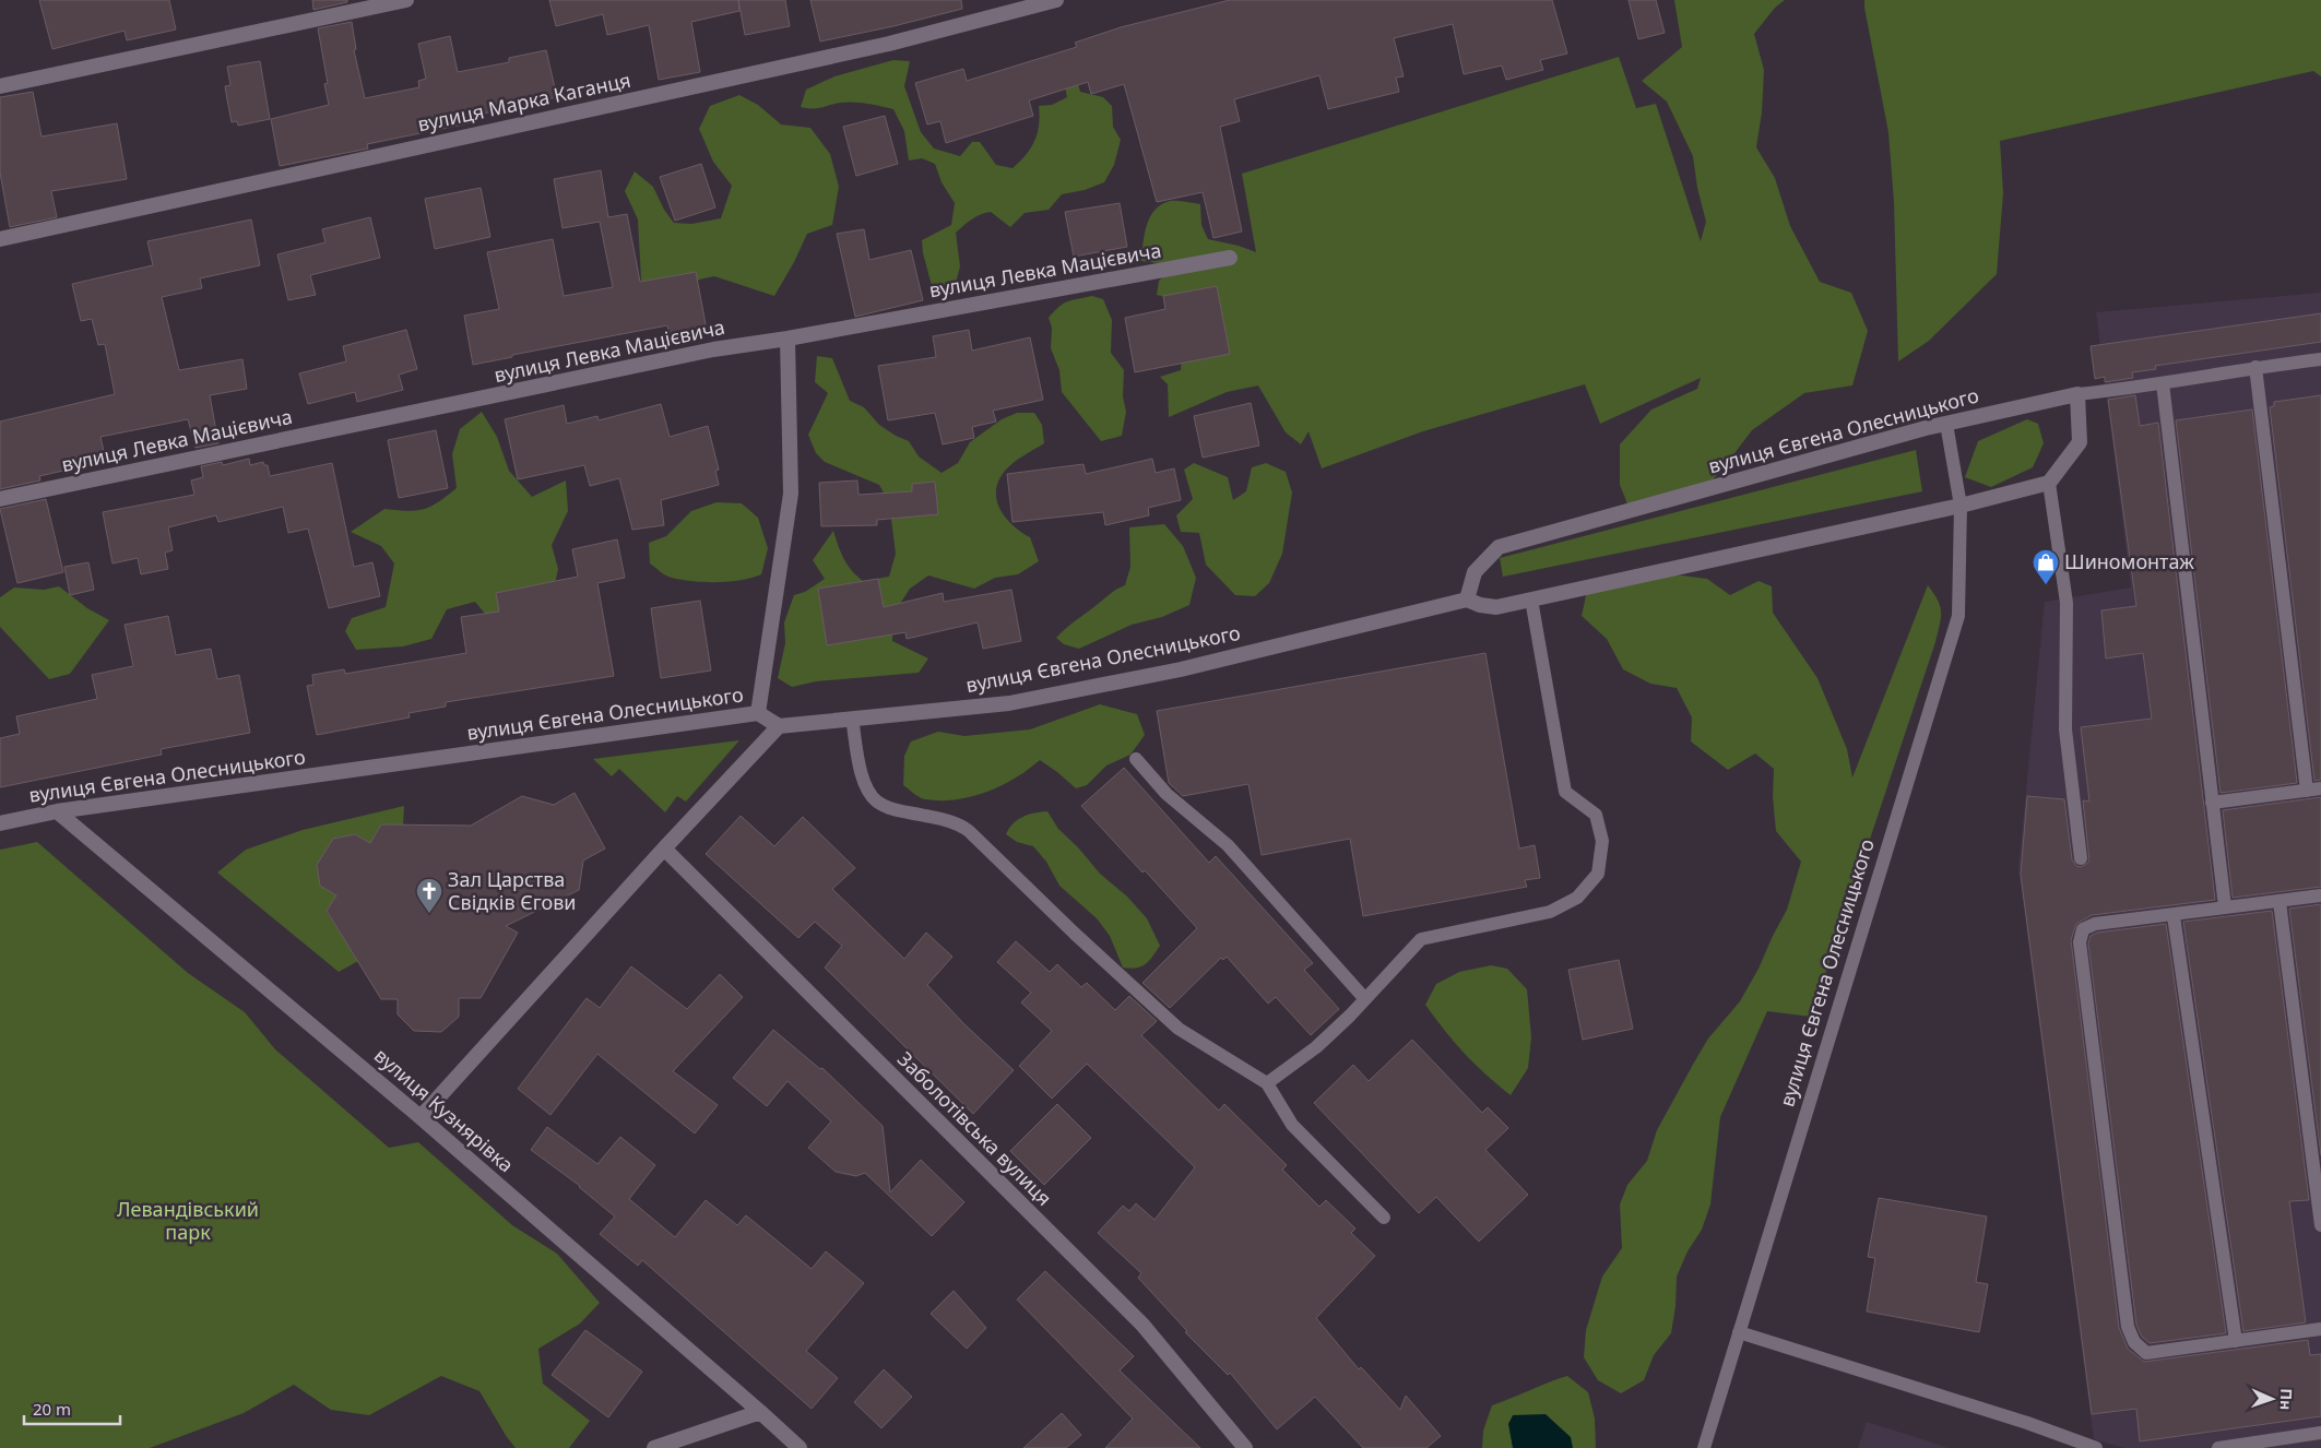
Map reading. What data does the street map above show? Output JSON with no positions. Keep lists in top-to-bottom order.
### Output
{
  "streets": {
    "street": [
      "вулиця Марка Каганця",
      "вулиця Левка Мацієвича",
      "вулиця Євгена Олесницького",
      "вулиця Кузнярівка",
      "Заболотівська вулиця"
    ]
  },
  "crossings": [
    ["вулиця Євгена Олесницького", "вулиця Кузнярівка"]
  ],
  "parks": ["Левандівський парк"],
  "places": {
    "shop": ["Шиномонтаж"],
    "church": ["Зал Царства Свідків Єгови"]
  },
  "scale_bar": "20 m",
  "north": "right"
}
